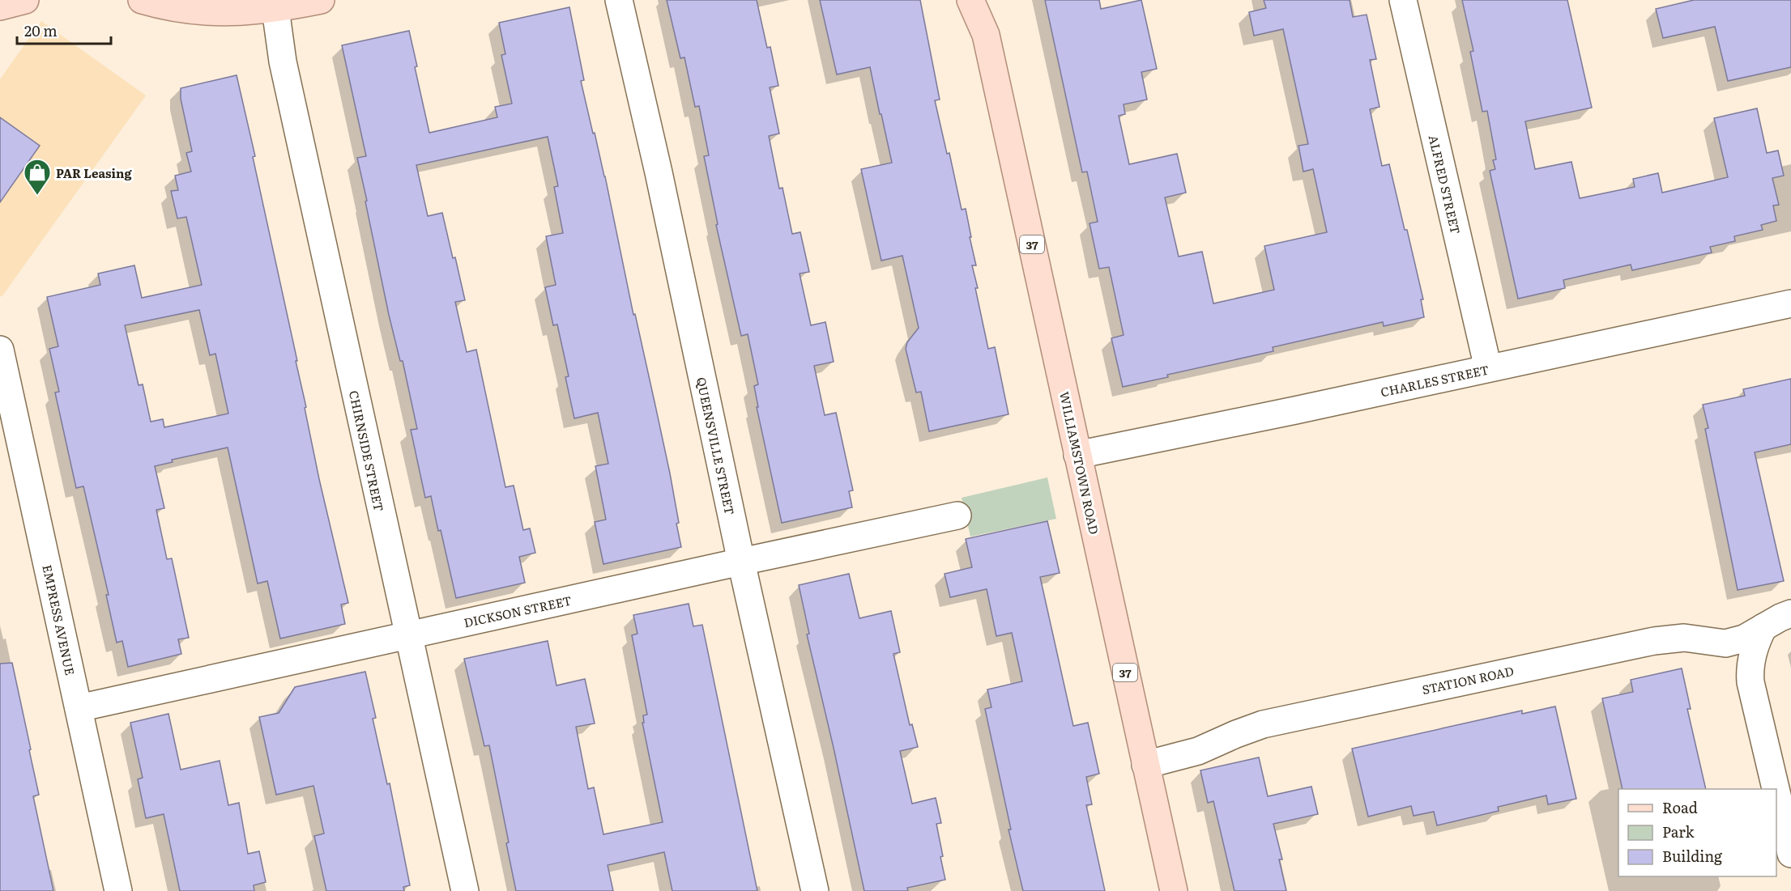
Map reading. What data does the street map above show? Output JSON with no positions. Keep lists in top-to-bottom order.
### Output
{
  "streets": {
    "main road": ["37", "WILLIAMSTOWN ROAD"],
    "street": [
      "ALFRED STREET",
      "CHARLES STREET",
      "QUEENSVILLE STREET",
      "CHIRNSIDE STREET",
      "DICKSON STREET",
      "EMPRESS AVENUE",
      "STATION ROAD"
    ]
  },
  "crossings": [
    ["ALFRED STREET", "CHARLES STREET"],
    ["CHARLES STREET", "WILLIAMSTOWN ROAD"],
    ["QUEENSVILLE STREET", "DICKSON STREET"],
    ["CHIRNSIDE STREET", "DICKSON STREET"],
    ["WILLIAMSTOWN ROAD", "STATION ROAD"],
    ["DICKSON STREET", "EMPRESS AVENUE"]
  ],
  "places": {
    "shop": ["PAR Leasing"]
  },
  "legend": ["Road", "Park", "Building"],
  "scale_bar": "20 m"
}
